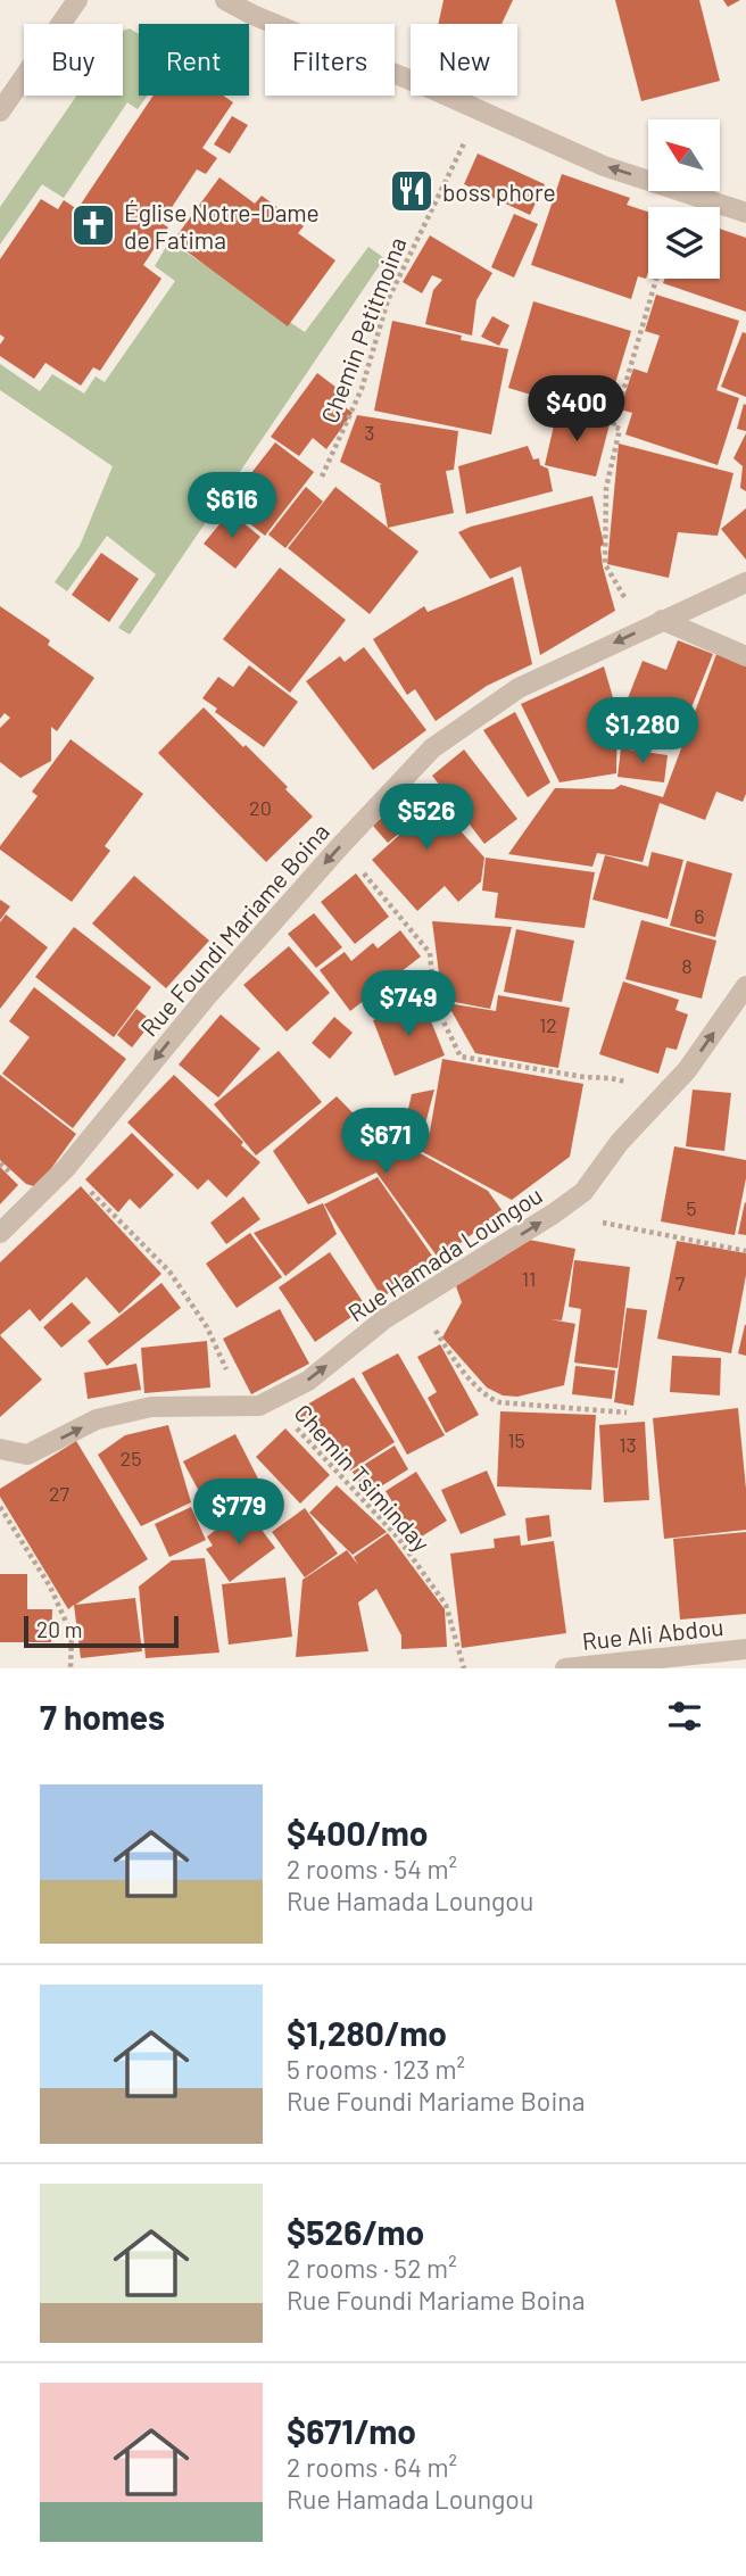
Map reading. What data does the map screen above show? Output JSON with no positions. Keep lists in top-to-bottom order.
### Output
{
  "streets": {
    "street": ["Rue Foundi Mariame Boina", "Rue Hamada Loungou", "Rue Ali Abdou"],
    "path": ["Chemin Petitmoina", "Chemin Tsiminday"]
  },
  "crossings": [
    ["Rue Hamada Loungou", "Chemin Tsiminday"]
  ],
  "one_way": ["Rue Foundi Mariame Boina", "Rue Hamada Loungou"],
  "places": {
    "restaurant": ["boss phore"],
    "church": ["Église Notre-Dame de Fatima"]
  },
  "house_numbers": [
    "3",
    "20",
    "6",
    "8",
    "12",
    "5",
    "11",
    "7",
    "15",
    "13",
    "25",
    "27"
  ],
  "scale_bar": "20 m",
  "north": "top left",
  "page": {
    "chip": [
      "Buy",
      "Rent",
      "Filters",
      "New"
    ],
    "price": [
      "$400",
      "$616",
      "$1,280",
      "$526",
      "$749",
      "$671",
      "$779"
    ],
    "scale": "20 m",
    "heading": "7 homes",
    "list": [
      {
        "name": "$400/mo",
        "note": "2 rooms · 54 m² · Rue Hamada Loungou"
      },
      {
        "name": "$1,280/mo",
        "note": "5 rooms · 123 m² · Rue Foundi Mariame Boina"
      },
      {
        "name": "$526/mo",
        "note": "2 rooms · 52 m² · Rue Foundi Mariame Boina"
      },
      {
        "name": "$671/mo",
        "note": "2 rooms · 64 m² · Rue Hamada Loungou"
      }
    ]
  }
}
